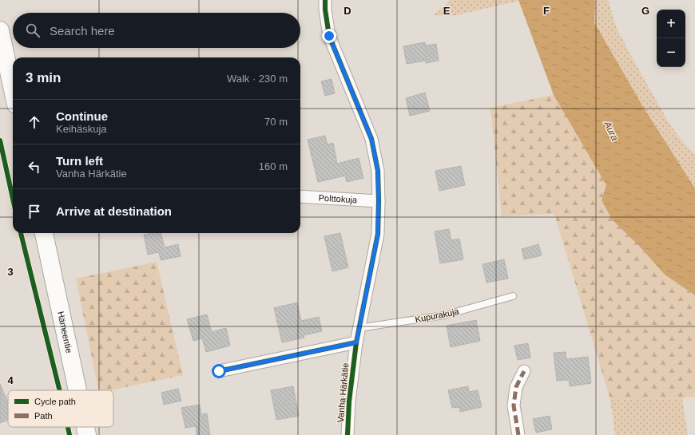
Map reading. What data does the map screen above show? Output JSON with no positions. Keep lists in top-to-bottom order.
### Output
{
  "streets": {
    "highway": ["Hämeentie"],
    "street": ["Polttokuja", "Vanha Härkätie"],
    "lane": ["Kupurakuja"]
  },
  "crossings": [
    ["Polttokuja", "Vanha Härkätie"],
    ["Kupurakuja", "Vanha Härkätie"]
  ],
  "water": ["Aura"],
  "legend": ["Cycle path", "Path"],
  "page": {
    "map_buttons": ["+", "−"],
    "search": "Search here",
    "heading": ["3 min", "Walk · 230 m"],
    "list": [
      ["Continue", "Keihäskuja", "70 m"],
      ["Turn left", "Vanha Härkätie", "160 m"],
      "Arrive at destination"
    ]
  },
  "grid": {
    "columns": [
      "D",
      "E",
      "F",
      "G"
    ],
    "rows": ["3", "4"]
  }
}
